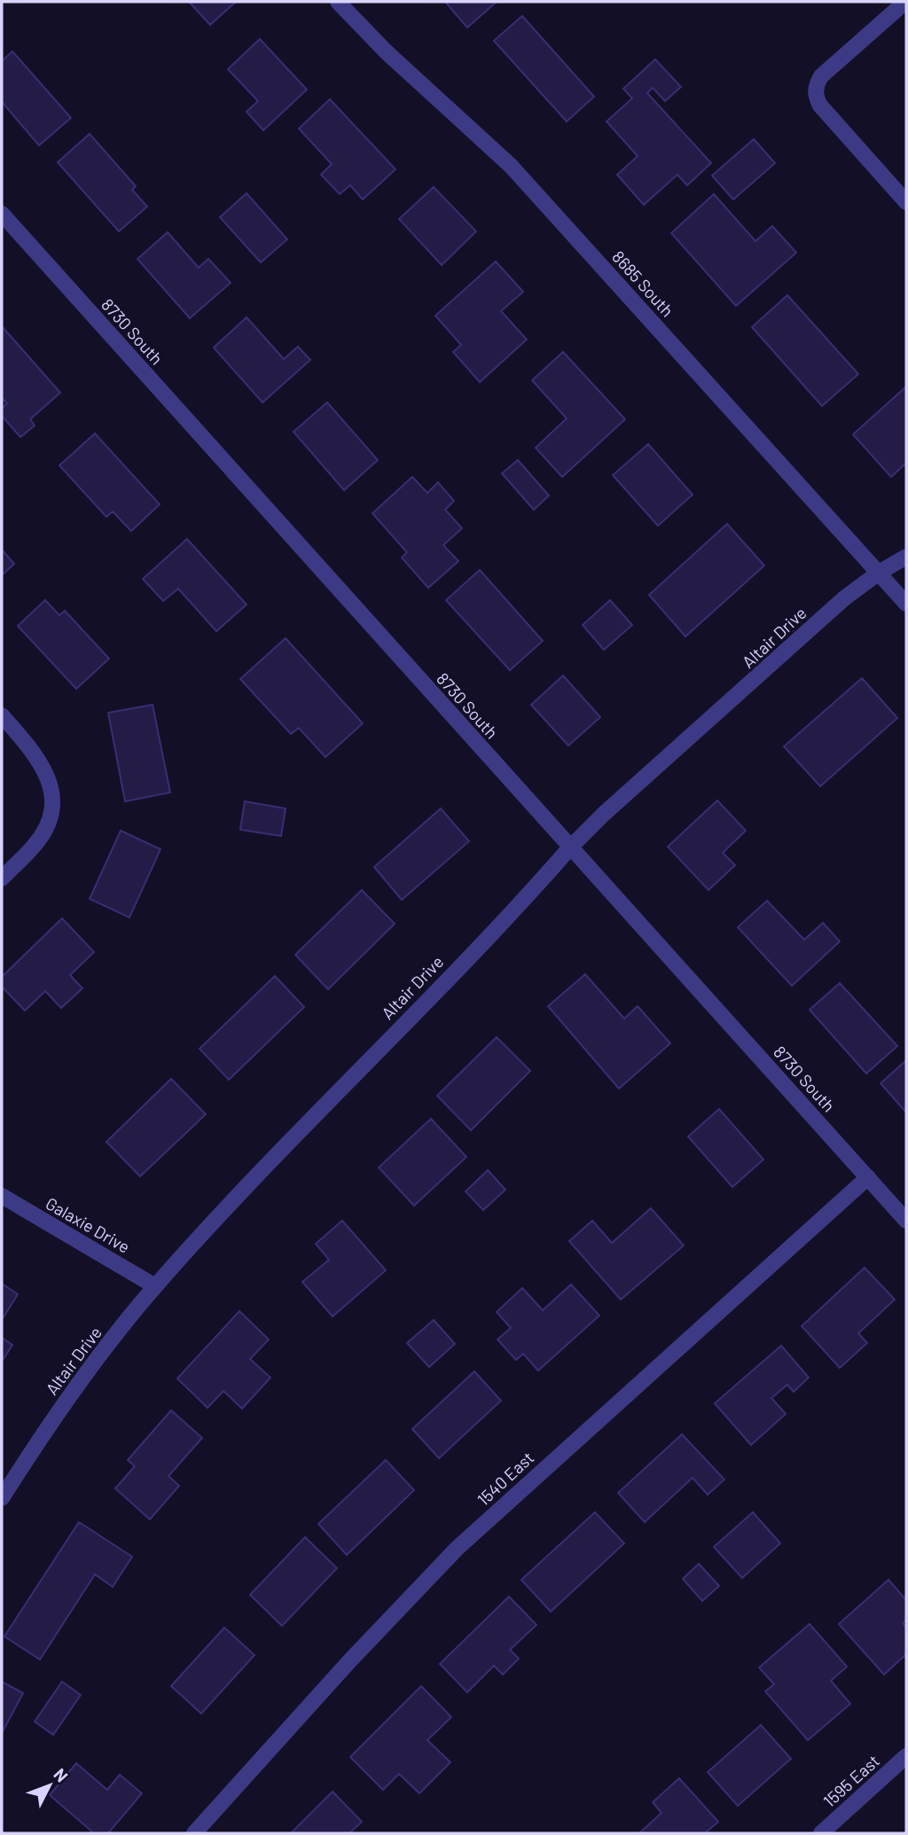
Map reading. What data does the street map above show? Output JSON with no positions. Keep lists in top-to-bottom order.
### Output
{
  "streets": {
    "street": [
      "8685 South",
      "8730 South",
      "Altair Drive",
      "Galaxie Drive",
      "1540 East",
      "1595 East"
    ]
  },
  "crossings": [
    ["8685 South", "Altair Drive"],
    ["8730 South", "Altair Drive"],
    ["8730 South", "1540 East"],
    ["Altair Drive", "Galaxie Drive"]
  ],
  "north": "top right"
}
